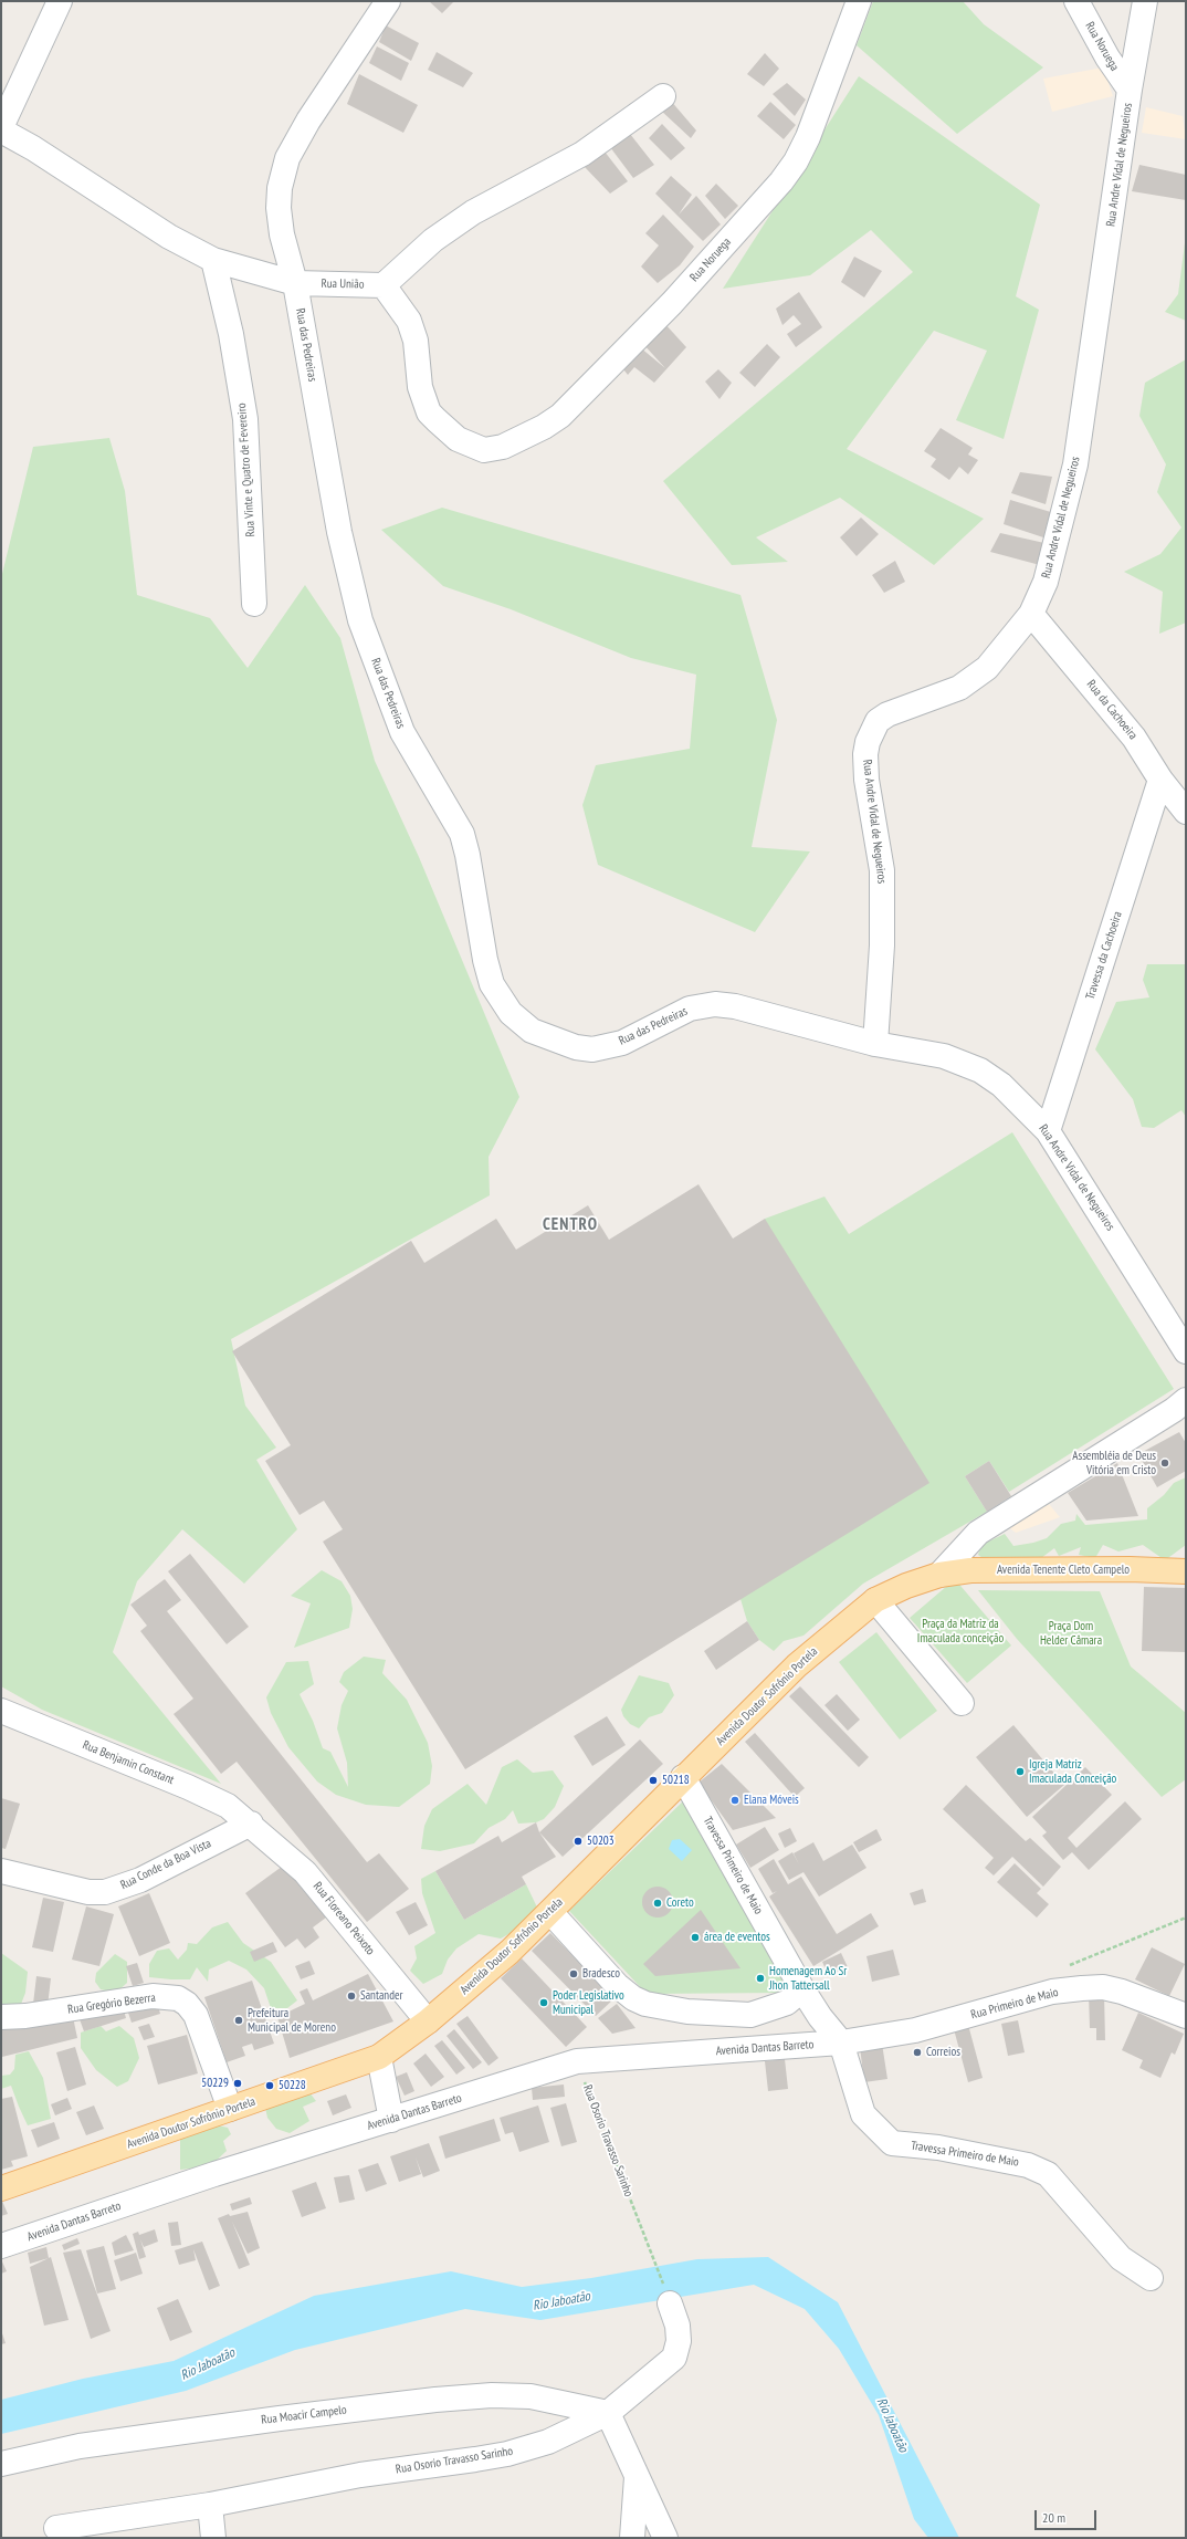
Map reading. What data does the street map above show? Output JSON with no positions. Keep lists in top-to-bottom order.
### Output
{
  "streets": {
    "main road": ["Avenida Tenente Cleto Campelo", "Avenida Doutor Sofrônio Portela"],
    "street": [
      "Rua Noruega",
      "Rua Andre Vidal de Negueiros",
      "Rua União",
      "Rua das Pedreiras",
      "Rua Vinte e Quatro de Fevereiro",
      "Rua da Cachoeira",
      "Travessa da Cachoeira",
      "Rua Benjamin Constant",
      "Rua Conde da Boa Vista",
      "Travessa Primeiro de Maio",
      "Rua Floreano Peixoto",
      "Rua Gregório Bezerra",
      "Rua Primeiro de Maio",
      "Avenida Dantas Barreto",
      "Rua Osorio Travasso Sarinho",
      "Rua Moacir Campelo"
    ]
  },
  "crossings": [
    ["Rua Noruega", "Rua Andre Vidal de Negueiros"],
    ["Rua Noruega", "Rua União"],
    ["Rua Andre Vidal de Negueiros", "Rua das Pedreiras"],
    ["Rua Andre Vidal de Negueiros", "Rua da Cachoeira"],
    ["Rua Andre Vidal de Negueiros", "Travessa da Cachoeira"],
    ["Rua União", "Rua das Pedreiras"],
    ["Rua União", "Rua Vinte e Quatro de Fevereiro"],
    ["Rua da Cachoeira", "Travessa da Cachoeira"],
    ["Avenida Tenente Cleto Campelo", "Avenida Doutor Sofrônio Portela"],
    ["Avenida Doutor Sofrônio Portela", "Travessa Primeiro de Maio"],
    ["Avenida Doutor Sofrônio Portela", "Rua Floreano Peixoto"],
    ["Avenida Doutor Sofrônio Portela", "Rua Gregório Bezerra"],
    ["Rua Benjamin Constant", "Rua Conde da Boa Vista"],
    ["Rua Benjamin Constant", "Rua Floreano Peixoto"],
    ["Rua Conde da Boa Vista", "Rua Floreano Peixoto"],
    ["Travessa Primeiro de Maio", "Rua Primeiro de Maio"],
    ["Travessa Primeiro de Maio", "Avenida Dantas Barreto"],
    ["Rua Primeiro de Maio", "Avenida Dantas Barreto"],
    ["Avenida Dantas Barreto", "Rua Osorio Travasso Sarinho"],
    ["Rua Osorio Travasso Sarinho", "Rua Moacir Campelo"]
  ],
  "districts": ["CENTRO"],
  "water": ["Rio Jaboatão"],
  "parks": ["Praça da Matriz da Imaculada conceição", "Praça Dom Helder Câmara"],
  "places": [
    "Assembléia de Deus Vitória em Cristo",
    "Igreja Matriz Imaculada Conceição",
    "50218",
    "Elana Móveis",
    "50203",
    "Coreto",
    "área de eventos",
    "Bradesco",
    "Homenagem Ao Sr Jhon Tattersall",
    "Santander",
    "Poder Legislativo Municipal",
    "Prefeitura Municipal de Moreno",
    "Correios",
    "50229",
    "50228"
  ],
  "scale_bar": "20 m"
}
